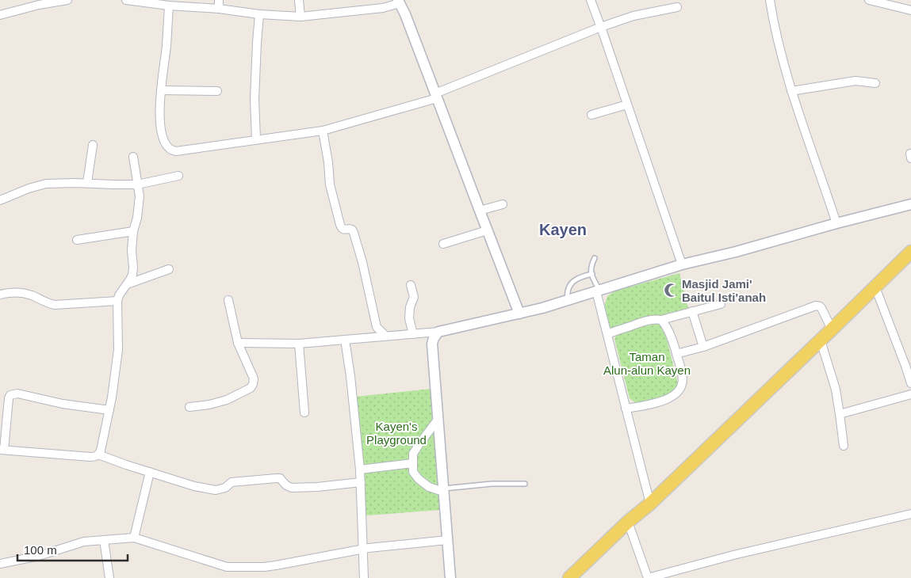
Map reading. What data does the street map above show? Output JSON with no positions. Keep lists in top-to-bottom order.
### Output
{
  "districts": ["Kayen"],
  "parks": ["Taman Alun-alun Kayen", "Kayen's Playground"],
  "places": {
    "mosque": ["Masjid Jami' Baitul Isti'anah"]
  },
  "scale_bar": "100 m"
}
